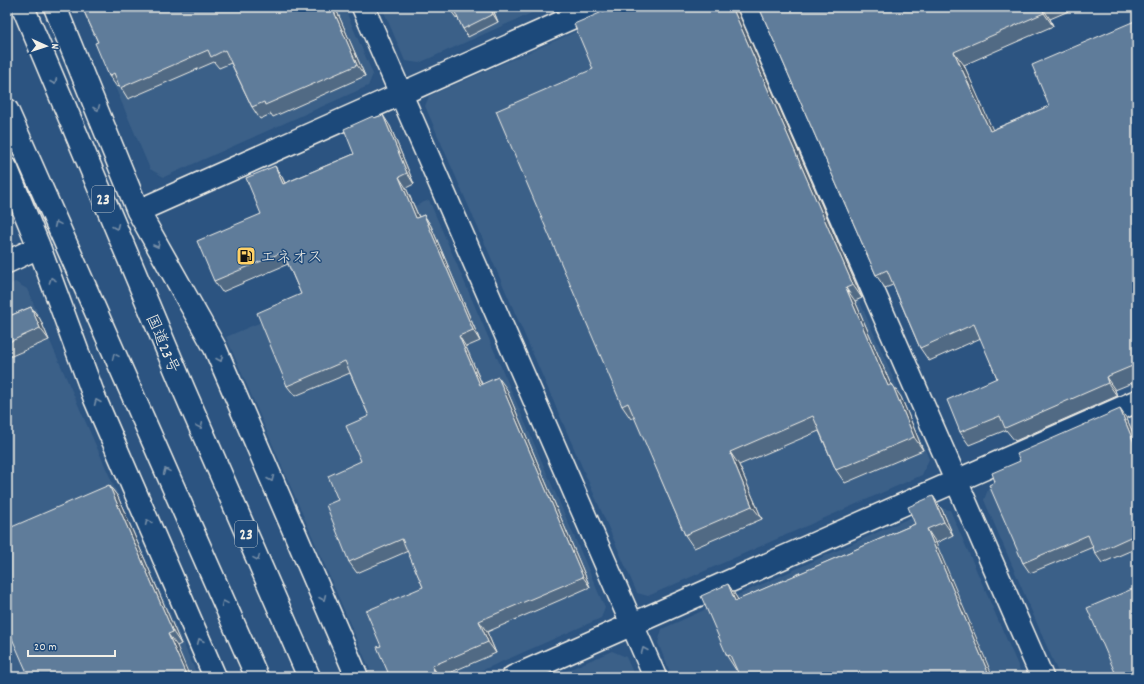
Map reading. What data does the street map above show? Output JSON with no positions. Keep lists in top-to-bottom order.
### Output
{
  "streets": {
    "main road": ["23", "国道23号"]
  },
  "places": {
    "fuel station": ["エネオス"]
  },
  "scale_bar": "20 m",
  "north": "right"
}
